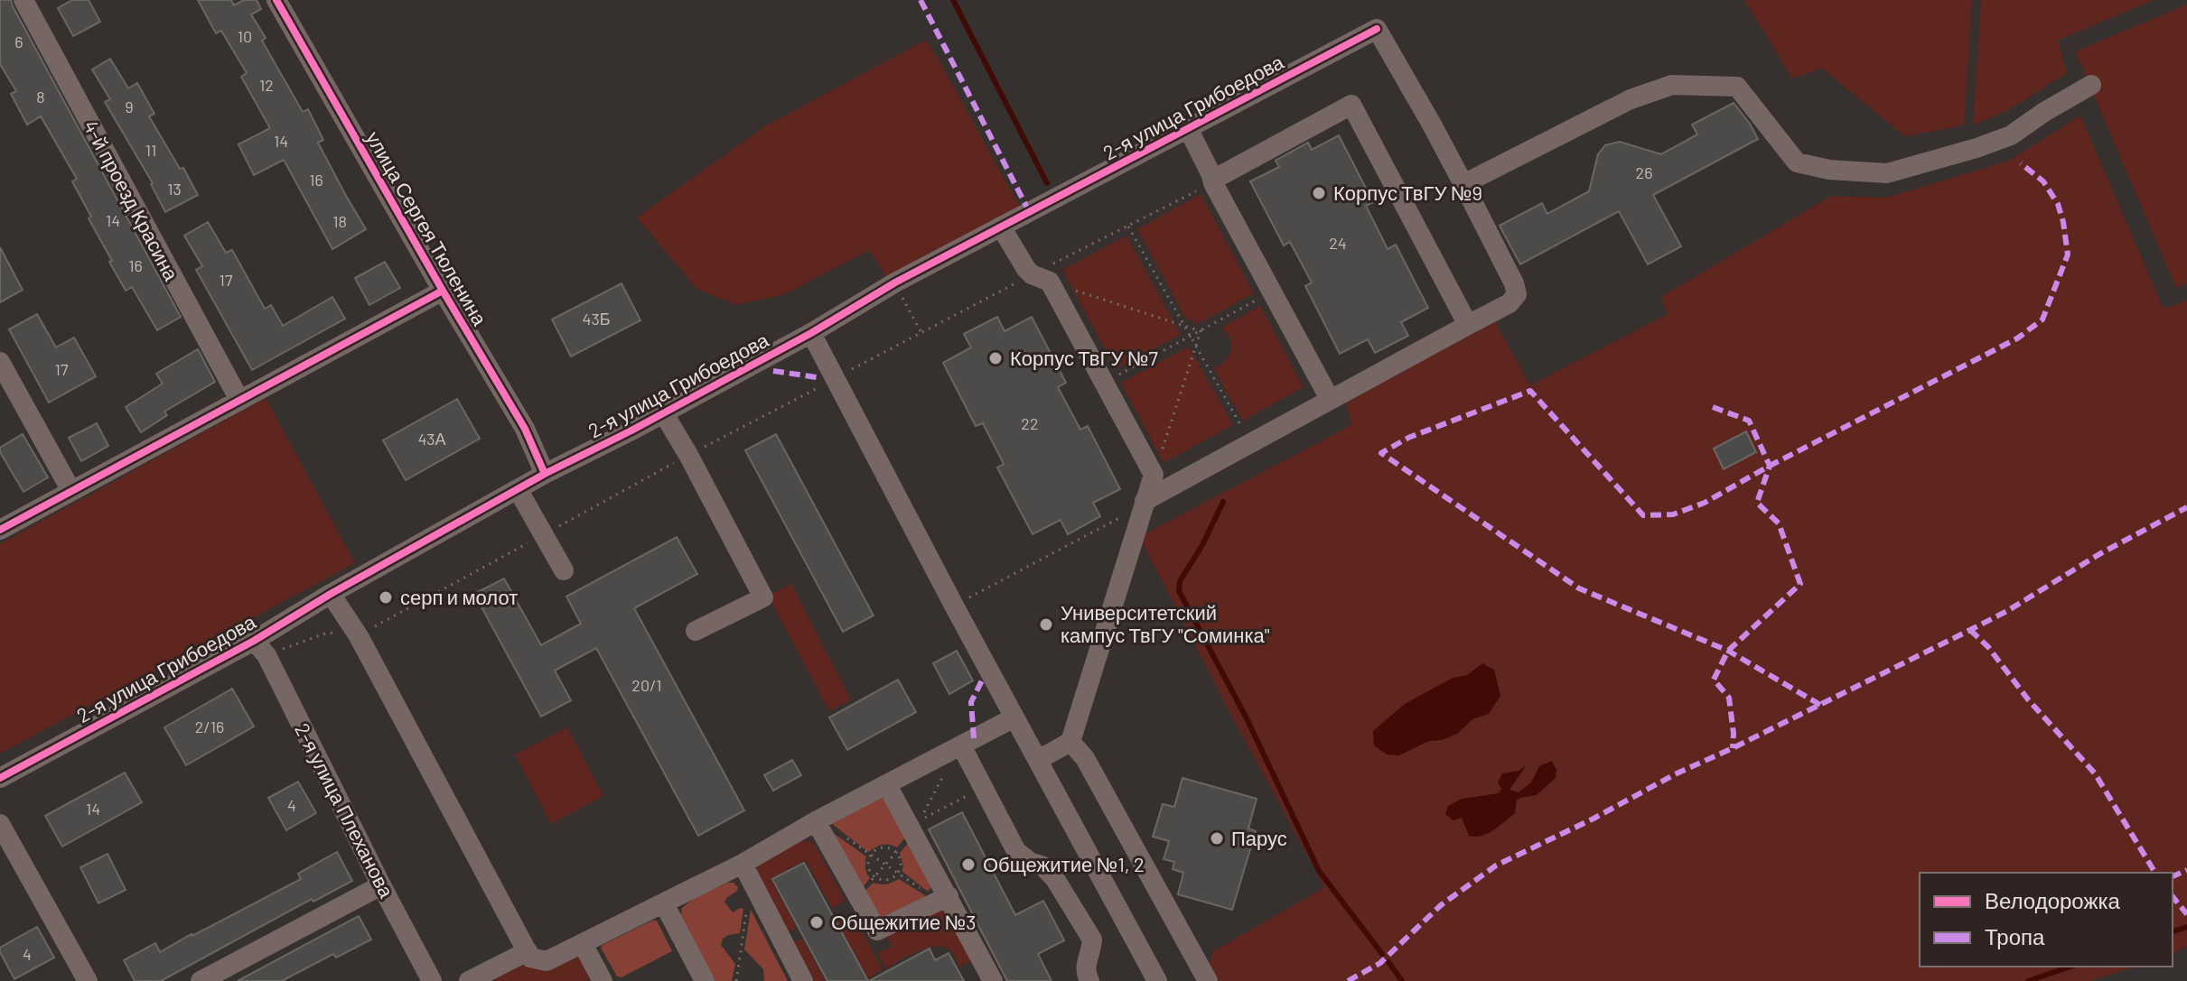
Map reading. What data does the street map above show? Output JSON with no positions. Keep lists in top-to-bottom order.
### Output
{
  "streets": {
    "street": [
      "2-я улица Грибоедова",
      "4-й проезд Красина",
      "улица Сергея Тюленина",
      "2-я улица Плеханова"
    ]
  },
  "crossings": [
    ["2-я улица Грибоедова", "улица Сергея Тюленина"],
    ["2-я улица Грибоедова", "2-я улица Плеханова"]
  ],
  "places": [
    "Корпус ТвГУ №9",
    "Корпус ТвГУ №7",
    "серп и молот",
    "Университетский кампус ТвГУ \"Соминка\"",
    "Парус",
    "Общежитие №1, 2",
    "Общежитие №3"
  ],
  "house_numbers": [
    "10",
    "6",
    "12",
    "8",
    "9",
    "14",
    "11",
    "26",
    "16",
    "13",
    "14",
    "18",
    "24",
    "16",
    "17",
    "43Б",
    "17",
    "22",
    "43А",
    "20/1",
    "2/16",
    "4",
    "14",
    "4"
  ],
  "legend": ["Велодорожка", "Тропа"]
}
